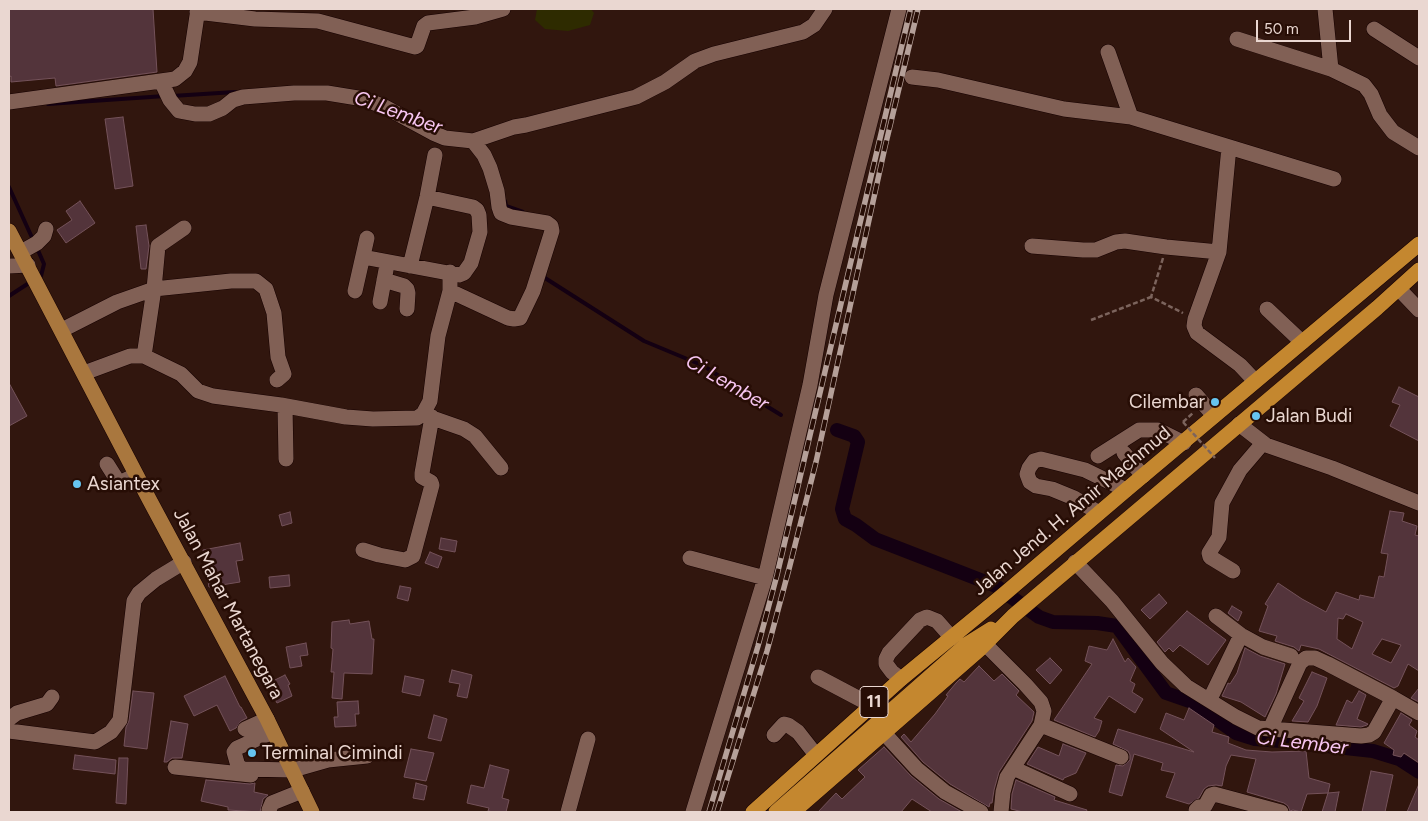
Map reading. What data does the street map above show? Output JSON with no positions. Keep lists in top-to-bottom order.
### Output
{
  "streets": {
    "highway": ["Jalan Jend. H. Amir Machmud", "11"],
    "main road": ["Jalan Mahar Martanegara"]
  },
  "crossings": [
    ["Jalan Jend. H. Amir Machmud", "11"]
  ],
  "water": ["Ci Lember"],
  "places": [
    "Cilembar",
    "Jalan Budi",
    "Asiantex",
    "Terminal Cimindi"
  ],
  "scale_bar": "50 m"
}
